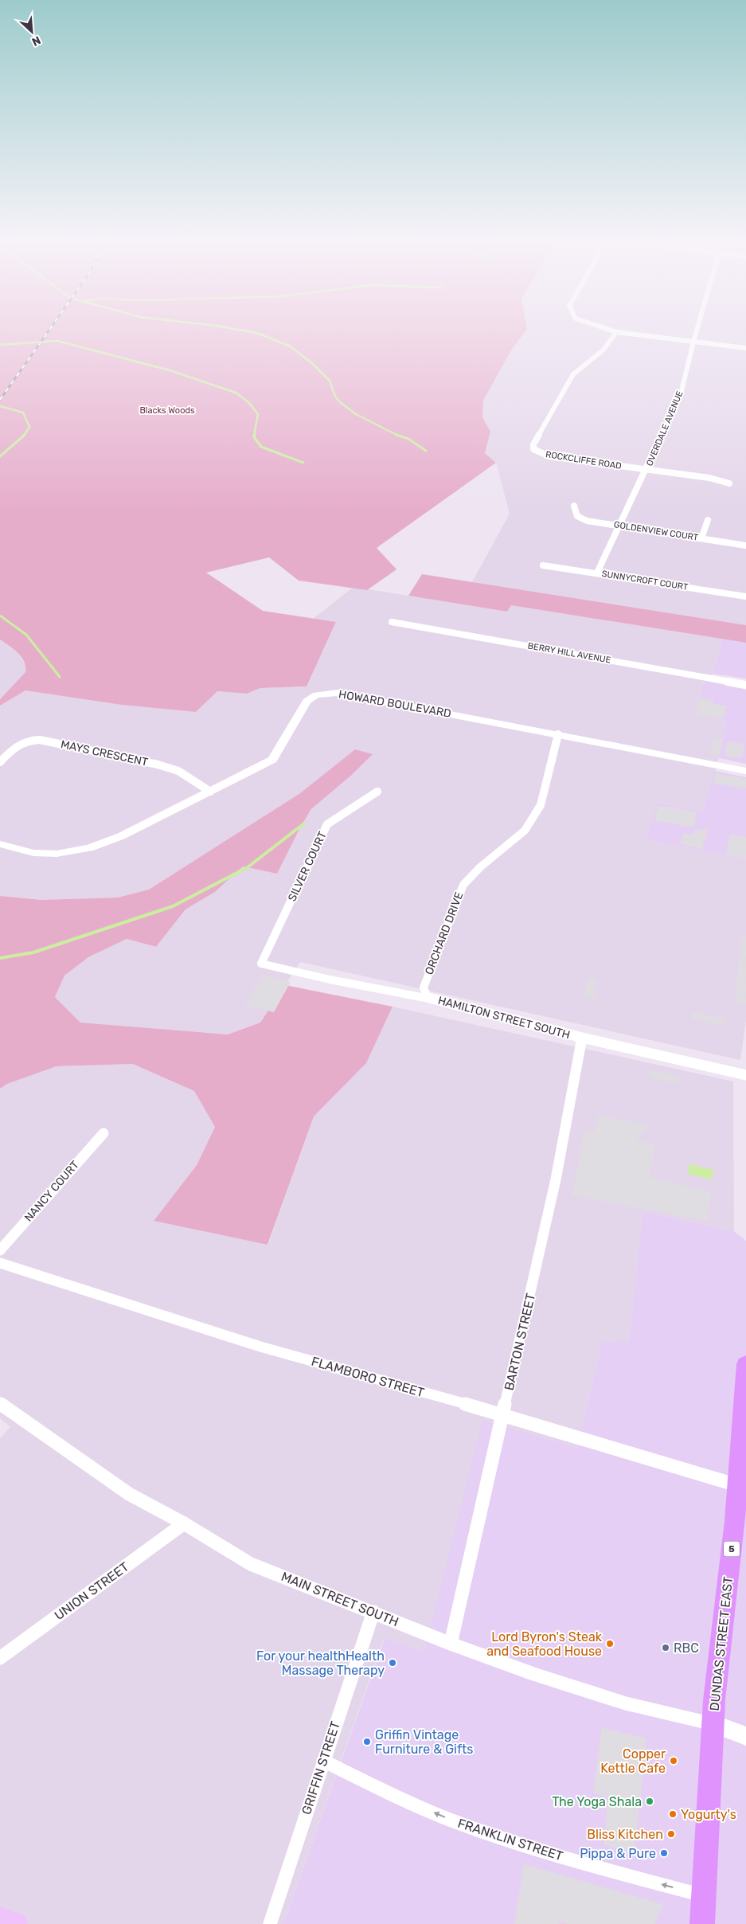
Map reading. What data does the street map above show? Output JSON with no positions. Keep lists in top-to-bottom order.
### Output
{
  "streets": {
    "main road": ["5", "DUNDAS STREET EAST"],
    "street": [
      "OVERDALE AVENUE",
      "ROCKCLIFFE ROAD",
      "GOLDENVIEW COURT",
      "SUNNYCROFT COURT",
      "BERRY HILL AVENUE",
      "HOWARD BOULEVARD",
      "MAYS CRESCENT",
      "SILVER COURT",
      "ORCHARD DRIVE",
      "HAMILTON STREET SOUTH",
      "NANCY COURT",
      "BARTON STREET",
      "FLAMBORO STREET",
      "UNION STREET",
      "MAIN STREET SOUTH",
      "GRIFFIN STREET",
      "FRANKLIN STREET"
    ]
  },
  "crossings": [
    ["OVERDALE AVENUE", "ROCKCLIFFE ROAD"],
    ["OVERDALE AVENUE", "GOLDENVIEW COURT"],
    ["OVERDALE AVENUE", "SUNNYCROFT COURT"],
    ["HOWARD BOULEVARD", "MAYS CRESCENT"],
    ["HOWARD BOULEVARD", "ORCHARD DRIVE"],
    ["SILVER COURT", "HAMILTON STREET SOUTH"],
    ["ORCHARD DRIVE", "HAMILTON STREET SOUTH"],
    ["HAMILTON STREET SOUTH", "BARTON STREET"],
    ["BARTON STREET", "FLAMBORO STREET"],
    ["BARTON STREET", "MAIN STREET SOUTH"],
    ["FLAMBORO STREET", "DUNDAS STREET EAST"],
    ["UNION STREET", "MAIN STREET SOUTH"],
    ["MAIN STREET SOUTH", "DUNDAS STREET EAST"],
    ["MAIN STREET SOUTH", "GRIFFIN STREET"],
    ["DUNDAS STREET EAST", "FRANKLIN STREET"],
    ["GRIFFIN STREET", "FRANKLIN STREET"]
  ],
  "one_way": ["FRANKLIN STREET"],
  "parks": ["Blacks Woods"],
  "places": [
    "Lord Byron's Steak and Seafood House",
    "RBC",
    "For your healthHealth Massage Therapy",
    "Griffin Vintage Furniture & Gifts",
    "Copper Kettle Cafe",
    "The Yoga Shala",
    "Yogurty's",
    "Bliss Kitchen",
    "Pippa & Pure"
  ],
  "north": "bottom right"
}
